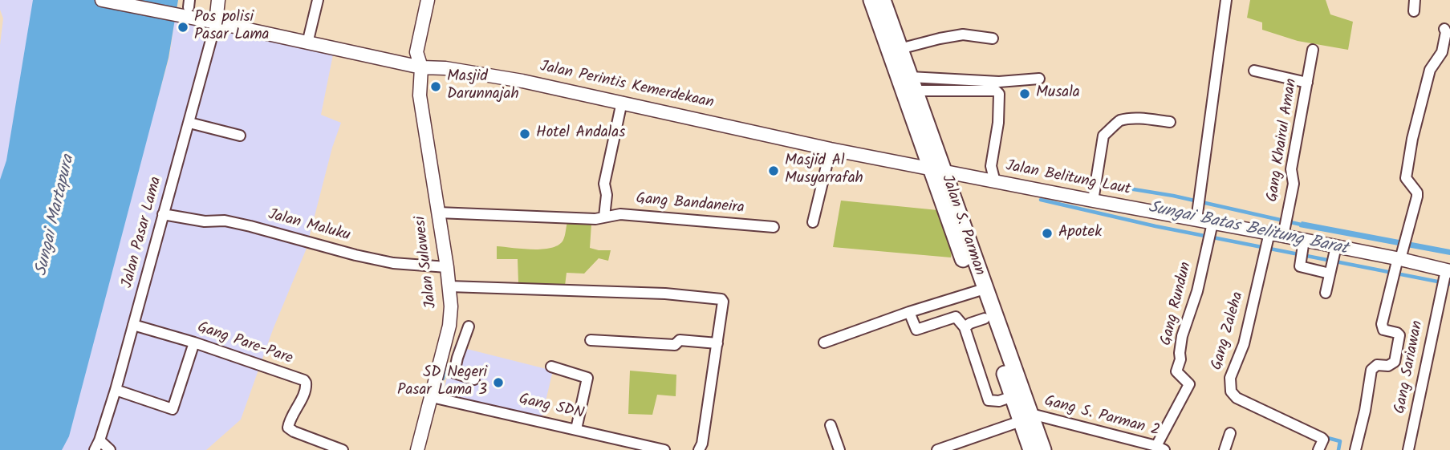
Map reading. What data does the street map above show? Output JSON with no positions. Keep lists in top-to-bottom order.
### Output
{
  "streets": {
    "highway": ["Jalan S. Parman"],
    "main road": ["Jalan Perintis Kemerdekaan", "Jalan Belitung Laut", "Jalan Sulawesi"],
    "street": [
      "Gang Khairul Aman",
      "Gang Bandaneira",
      "Jalan Maluku",
      "Jalan Pasar Lama",
      "Gang Rundun",
      "Gang Zaleha",
      "Gang Pare-Pare",
      "Gang Sariawan",
      "Gang SDN",
      "Gang S. Parman 2"
    ]
  },
  "crossings": [
    ["Jalan Perintis Kemerdekaan", "Jalan Belitung Laut"],
    ["Jalan Perintis Kemerdekaan", "Jalan S. Parman"],
    ["Jalan Perintis Kemerdekaan", "Jalan Pasar Lama"],
    ["Jalan Perintis Kemerdekaan", "Jalan Sulawesi"],
    ["Gang Khairul Aman", "Jalan Belitung Laut"],
    ["Jalan Belitung Laut", "Jalan S. Parman"],
    ["Jalan Belitung Laut", "Gang Rundun"],
    ["Jalan Belitung Laut", "Gang Zaleha"],
    ["Jalan Belitung Laut", "Gang Sariawan"],
    ["Gang Bandaneira", "Jalan Sulawesi"],
    ["Jalan S. Parman", "Gang S. Parman 2"],
    ["Jalan Maluku", "Jalan Pasar Lama"],
    ["Jalan Maluku", "Jalan Sulawesi"],
    ["Jalan Pasar Lama", "Gang Pare-Pare"],
    ["Jalan Sulawesi", "Gang SDN"],
    ["Gang Rundun", "Gang S. Parman 2"]
  ],
  "water": ["Sungai Martapura", "Sungai Batas Belitung Barat"],
  "places": [
    "Pos polisi Pasar Lama",
    "Masjid Darunnajah",
    "Musala",
    "Hotel Andalas",
    "Masjid Al Musyarrafah",
    "Apotek",
    "SD Negeri Pasar Lama 3"
  ]
}
